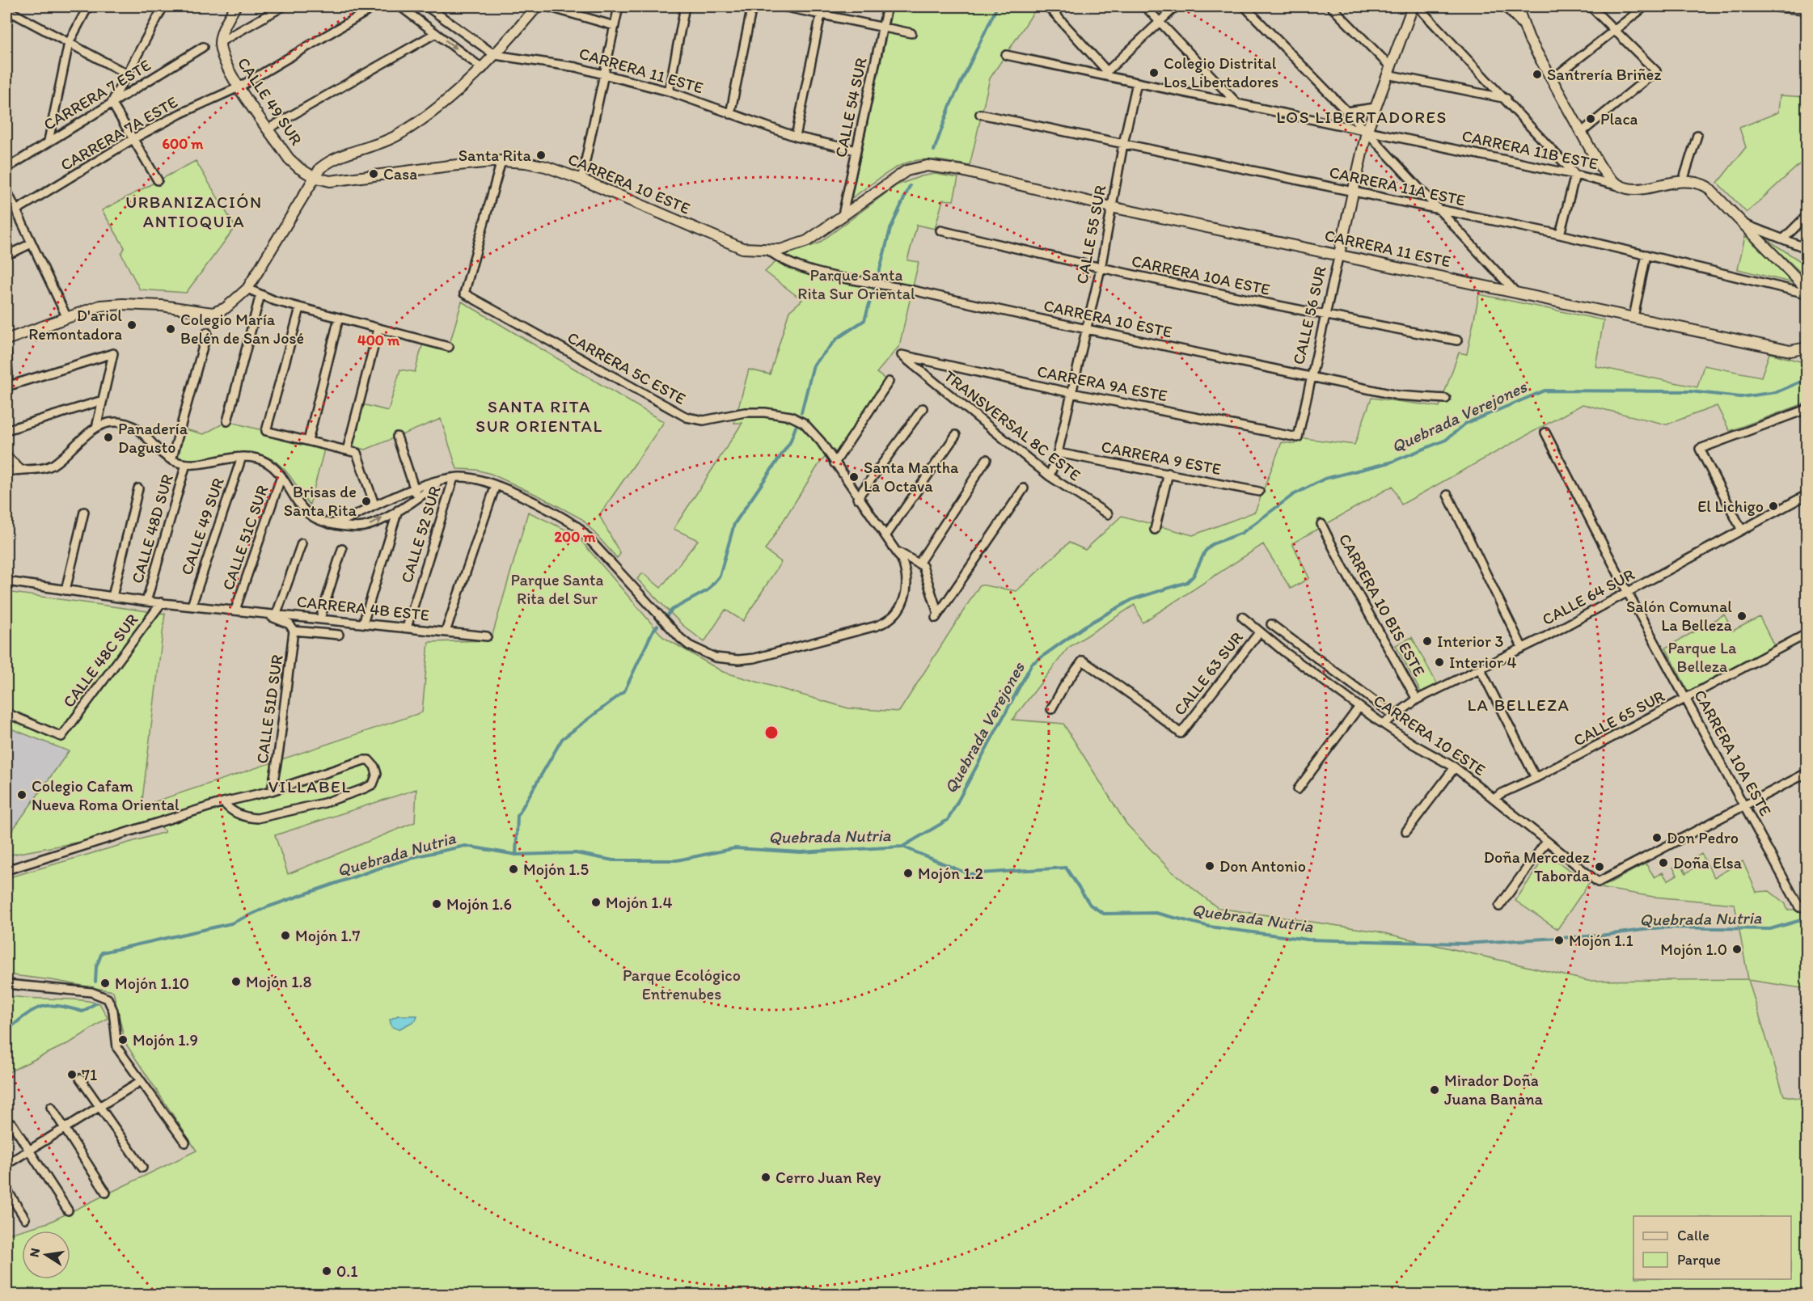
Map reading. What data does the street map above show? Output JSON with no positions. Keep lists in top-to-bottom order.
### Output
{
  "streets": {
    "street": [
      "CARRERA 11 ESTE",
      "CARRERA 7 ESTE",
      "CALLE 49 SUR",
      "CALLE 54 SUR",
      "CARRERA 7A ESTE",
      "CARRERA 11B ESTE",
      "CARRERA 10 ESTE",
      "CARRERA 11A ESTE",
      "CALLE 55 SUR",
      "CARRERA 10A ESTE",
      "CALLE 56 SUR",
      "CARRERA 5C ESTE",
      "CARRERA 9A ESTE",
      "TRANSVERSAL 8C ESTE",
      "CARRERA 9 ESTE",
      "CALLE 48D SUR",
      "CALLE 52 SUR",
      "CALLE 51C SUR",
      "CALLE 64 SUR",
      "CARRERA 10 BIS ESTE",
      "CARRERA 4B ESTE",
      "CALLE 48C SUR",
      "CALLE 63 SUR",
      "CALLE 51D SUR",
      "CALLE 65 SUR"
    ]
  },
  "crossings": [
    ["CARRERA 11 ESTE", "CALLE 54 SUR"],
    ["CARRERA 11 ESTE", "CARRERA 10 ESTE"],
    ["CARRERA 11 ESTE", "CALLE 55 SUR"],
    ["CARRERA 11 ESTE", "CALLE 56 SUR"],
    ["CALLE 49 SUR", "CARRERA 7A ESTE"],
    ["CALLE 49 SUR", "CARRERA 10 ESTE"],
    ["CALLE 49 SUR", "CARRERA 4B ESTE"],
    ["CALLE 54 SUR", "CARRERA 10 ESTE"],
    ["CARRERA 11B ESTE", "CALLE 55 SUR"],
    ["CARRERA 11B ESTE", "CALLE 56 SUR"],
    ["CARRERA 10 ESTE", "CALLE 55 SUR"],
    ["CARRERA 10 ESTE", "CARRERA 10A ESTE"],
    ["CARRERA 10 ESTE", "CALLE 56 SUR"],
    ["CARRERA 10 ESTE", "CARRERA 5C ESTE"],
    ["CARRERA 10 ESTE", "CALLE 64 SUR"],
    ["CARRERA 10 ESTE", "CALLE 63 SUR"],
    ["CARRERA 10 ESTE", "CALLE 65 SUR"],
    ["CARRERA 11A ESTE", "CALLE 55 SUR"],
    ["CARRERA 11A ESTE", "CALLE 56 SUR"],
    ["CALLE 55 SUR", "CARRERA 10A ESTE"],
    ["CALLE 55 SUR", "CARRERA 9A ESTE"],
    ["CALLE 55 SUR", "TRANSVERSAL 8C ESTE"],
    ["CALLE 55 SUR", "CARRERA 9 ESTE"],
    ["CARRERA 10A ESTE", "CALLE 56 SUR"],
    ["CARRERA 10A ESTE", "CALLE 64 SUR"],
    ["CARRERA 10A ESTE", "CALLE 65 SUR"],
    ["CALLE 56 SUR", "CARRERA 9A ESTE"],
    ["CARRERA 9A ESTE", "TRANSVERSAL 8C ESTE"],
    ["CALLE 48D SUR", "CARRERA 4B ESTE"],
    ["CALLE 52 SUR", "CARRERA 4B ESTE"],
    ["CALLE 51C SUR", "CARRERA 4B ESTE"],
    ["CALLE 64 SUR", "CARRERA 10 BIS ESTE"],
    ["CARRERA 4B ESTE", "CALLE 48C SUR"],
    ["CARRERA 4B ESTE", "CALLE 51D SUR"]
  ],
  "districts": [
    "LOS LIBERTADORES",
    "URBANIZACIÓN ANTIOQUIA",
    "SANTA RITA SUR ORIENTAL",
    "LA BELLEZA",
    "VILLABEL"
  ],
  "water": ["Quebrada Verejones", "Quebrada Nutria"],
  "parks": [
    "Parque Santa Rita Sur Oriental",
    "Parque Santa Rita del Sur",
    "Parque La Belleza",
    "Parque Ecológico Entrenubes"
  ],
  "places": [
    "Colegio Distrital Los Libertadores",
    "Santrería Briñez",
    "Placa",
    "Santa Rita",
    "Casa",
    "D'ariol Remontadora",
    "Colegio María Belén de San José",
    "Panadería Dagusto",
    "Santa Martha La Octava",
    "Brisas de Santa Rita",
    "El Lichigo",
    "Salón Comunal La Belleza",
    "Interior 3",
    "Interior 4",
    "Colegio Cafam Nueva Roma Oriental",
    "Don Pedro",
    "Doña Elsa",
    "Don Antonio",
    "Doña Mercedez Taborda",
    "Mojón 1.5",
    "Mojón 1.2",
    "Mojón 1.4",
    "Mojón 1.6",
    "Mojón 1.7",
    "Mojón 1.1",
    "Mojón 1.0",
    "Mojón 1.8",
    "Mojón 1.10",
    "Mojón 1.9",
    "71",
    "Mirador Doña Juana Banana",
    "Cerro Juan Rey",
    "0.1"
  ],
  "legend": ["Calle", "Parque"],
  "north": "left",
  "rings": ["600 m", "400 m", "200 m"]
}
